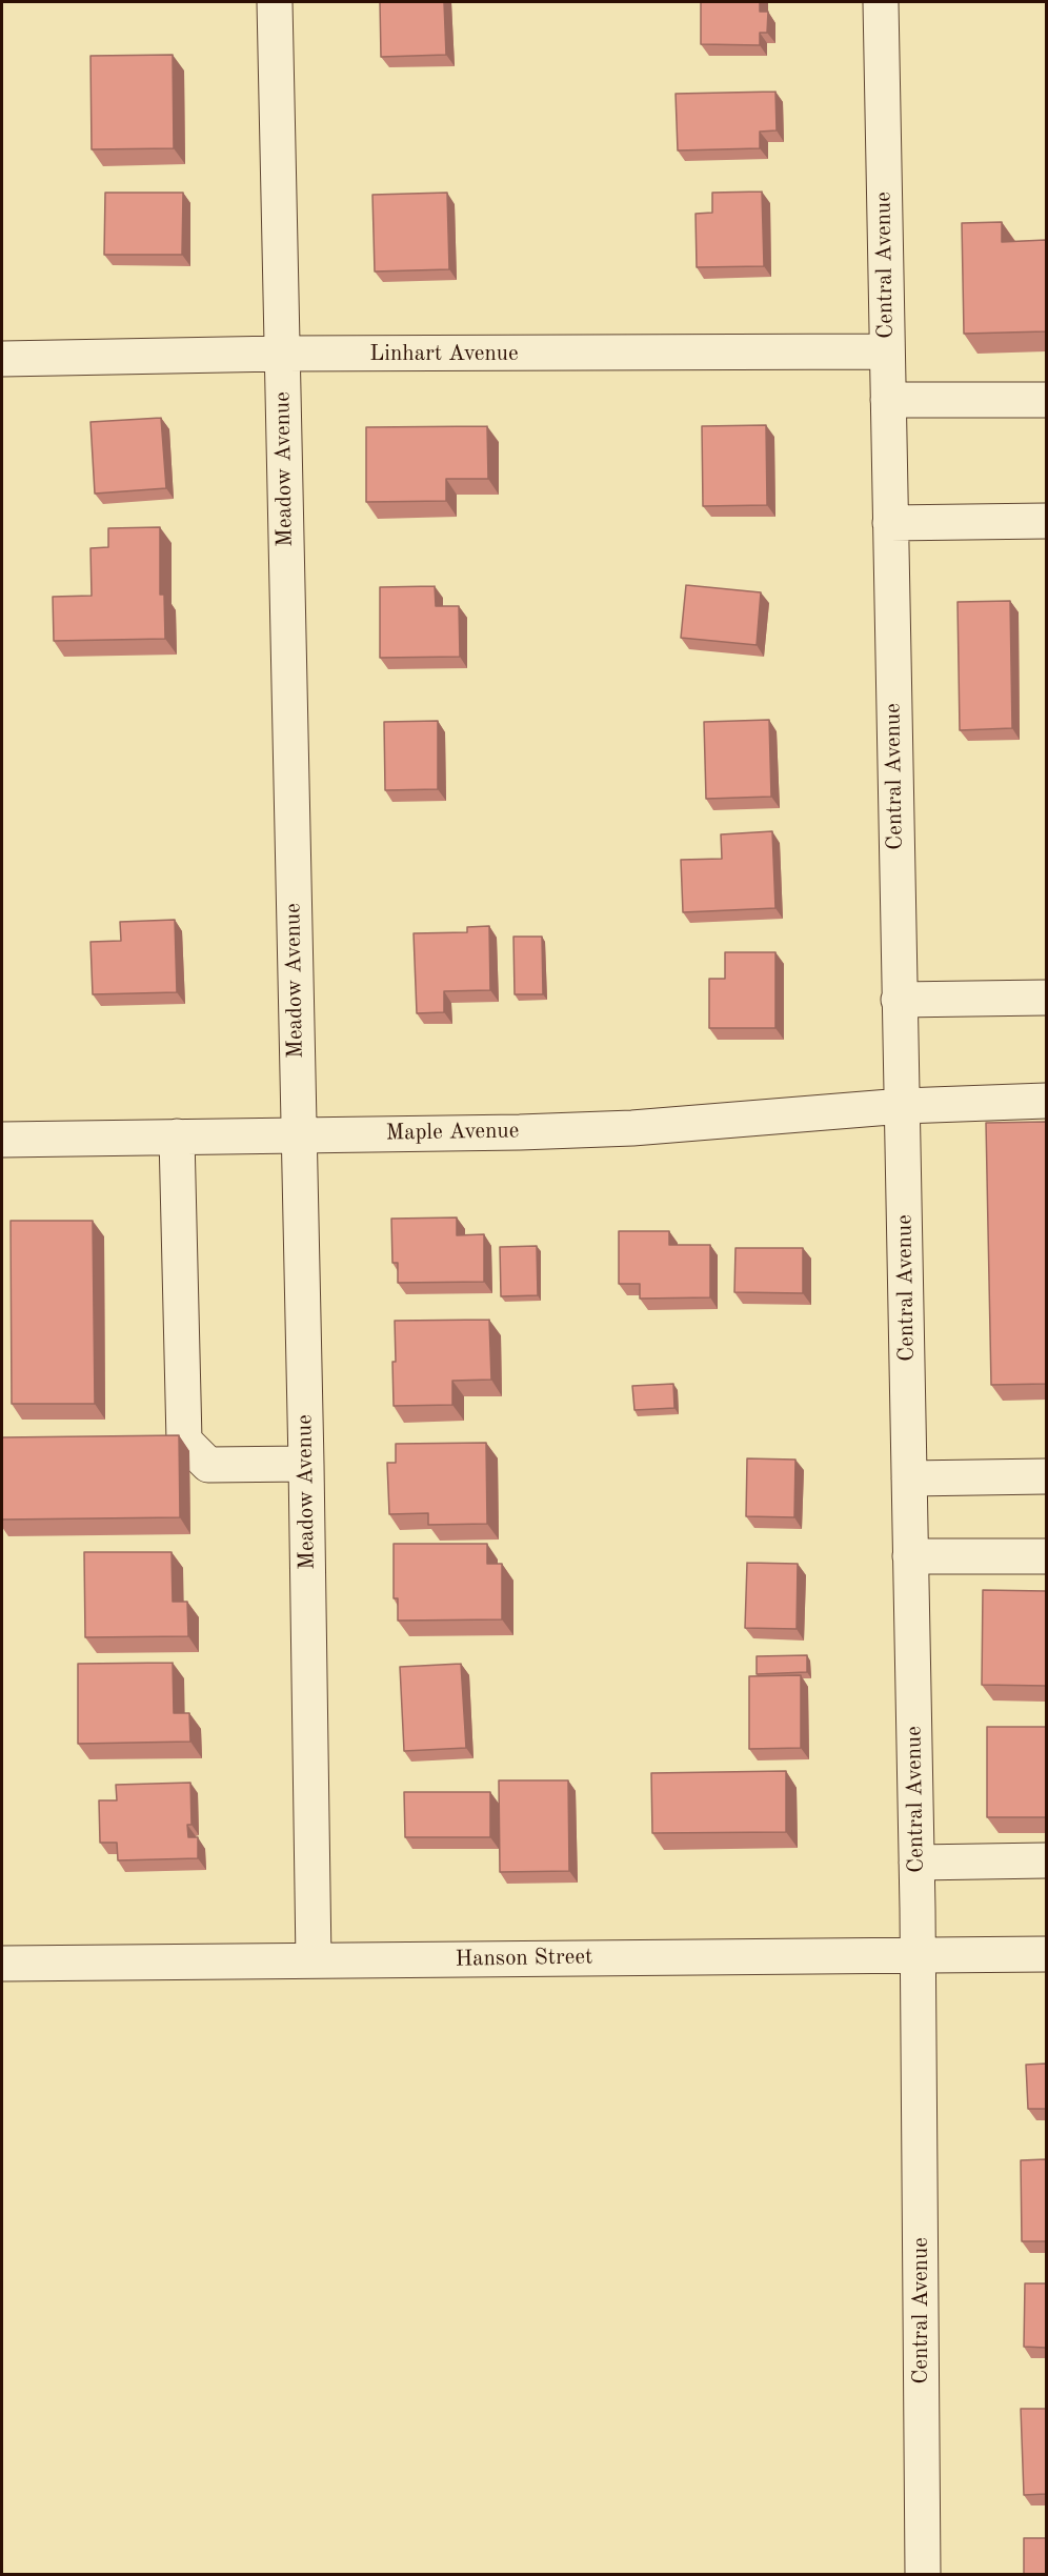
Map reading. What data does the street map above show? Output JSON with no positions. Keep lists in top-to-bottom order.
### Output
{
  "streets": {
    "street": [
      "Central Avenue",
      "Linhart Avenue",
      "Meadow Avenue",
      "Maple Avenue",
      "Hanson Street"
    ]
  },
  "crossings": [
    ["Central Avenue", "Linhart Avenue"],
    ["Central Avenue", "Maple Avenue"],
    ["Central Avenue", "Hanson Street"],
    ["Linhart Avenue", "Meadow Avenue"],
    ["Meadow Avenue", "Maple Avenue"],
    ["Meadow Avenue", "Hanson Street"]
  ]
}
